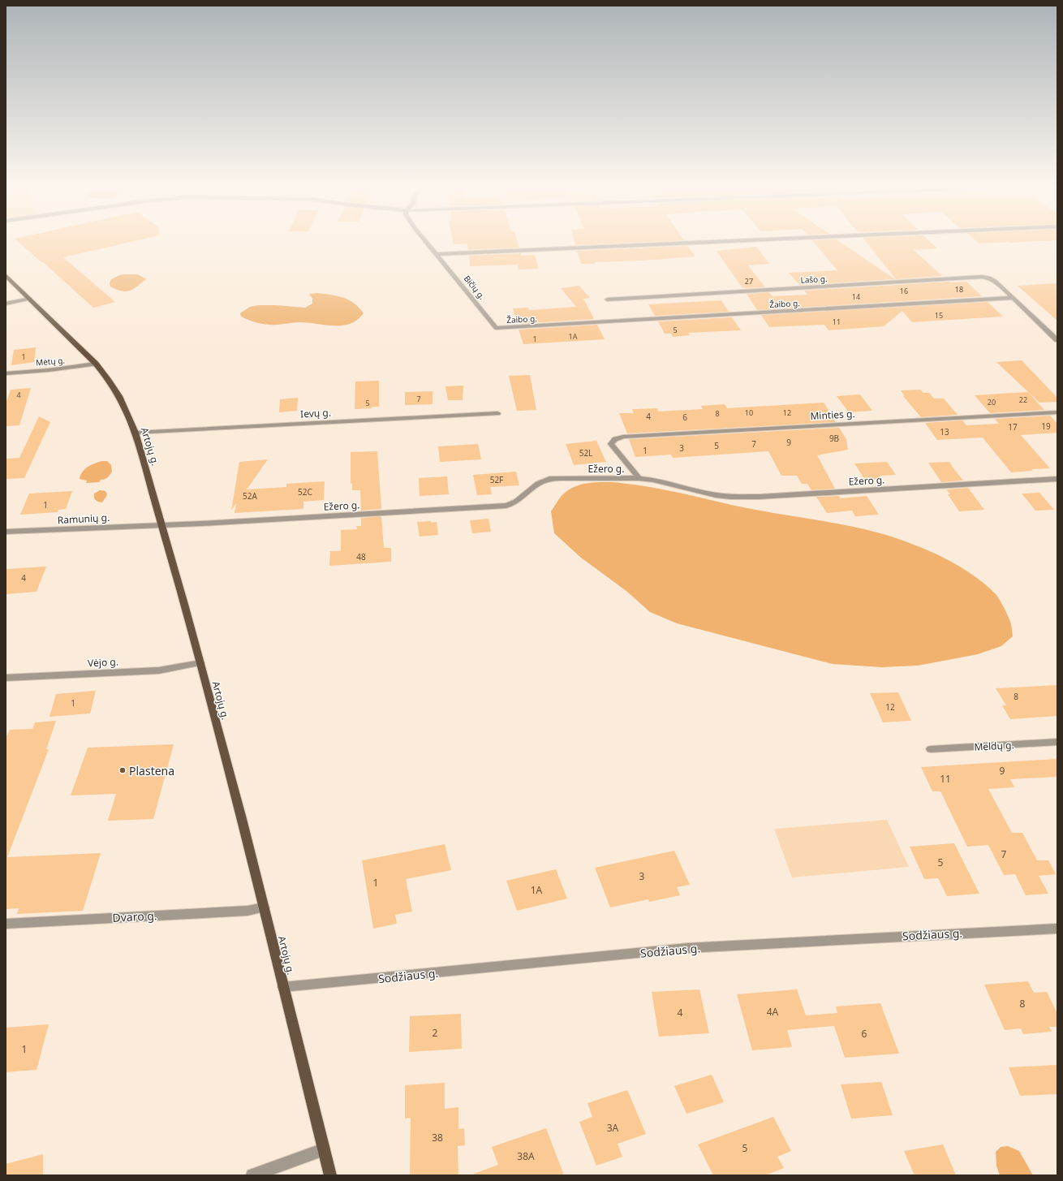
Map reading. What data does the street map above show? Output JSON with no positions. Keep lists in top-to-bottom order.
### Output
{
  "streets": {
    "main road": ["Artojų g."],
    "street": [
      "Lašo g.",
      "Bičių g.",
      "Žaibo g.",
      "Mėtų g.",
      "Ievų g.",
      "Minties g.",
      "Ežero g.",
      "Ramunių g.",
      "Vėjo g.",
      "Meldų g.",
      "Dvaro g.",
      "Sodžiaus g."
    ]
  },
  "crossings": [
    ["Lašo g.", "Žaibo g."],
    ["Bičių g.", "Žaibo g."],
    ["Mėtų g.", "Artojų g."],
    ["Ievų g.", "Artojų g."],
    ["Minties g.", "Ežero g."],
    ["Artojų g.", "Ežero g."],
    ["Artojų g.", "Ramunių g."],
    ["Artojų g.", "Vėjo g."],
    ["Artojų g.", "Dvaro g."],
    ["Artojų g.", "Sodžiaus g."],
    ["Ežero g.", "Ramunių g."]
  ],
  "places": ["Plastena"],
  "house_numbers": [
    "27",
    "18",
    "16",
    "14",
    "15",
    "11",
    "5",
    "1A",
    "1",
    "1",
    "4",
    "7",
    "22",
    "20",
    "5",
    "10",
    "12",
    "8",
    "4",
    "6",
    "19",
    "17",
    "13",
    "9B",
    "9",
    "7",
    "5",
    "3",
    "1",
    "52L",
    "52F",
    "52C",
    "52A",
    "1",
    "48",
    "4",
    "8",
    "1",
    "12",
    "9",
    "11",
    "7",
    "5",
    "3",
    "1",
    "1A",
    "8",
    "4A",
    "4",
    "2",
    "6",
    "1",
    "3A",
    "38",
    "5",
    "38A"
  ]
}
